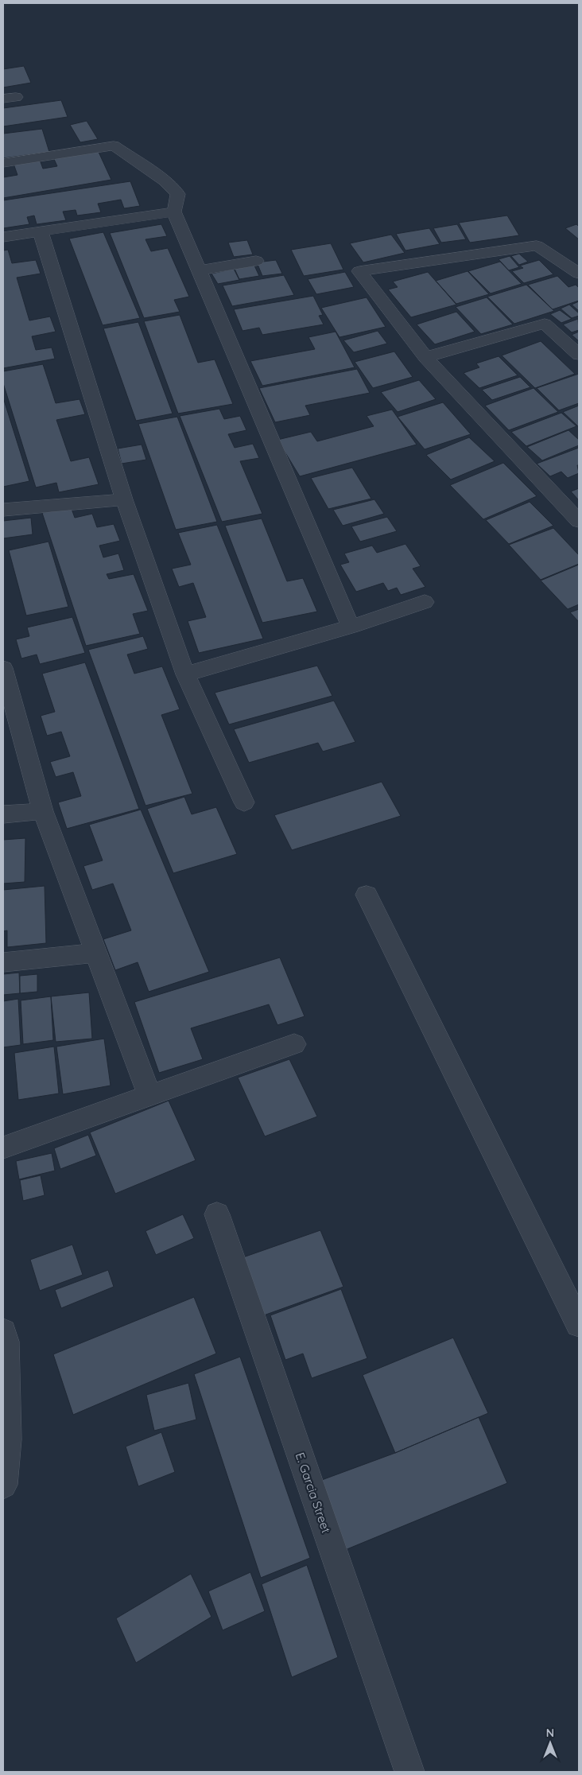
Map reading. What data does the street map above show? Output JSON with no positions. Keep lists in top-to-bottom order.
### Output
{
  "streets": {
    "street": ["E. Garcia Street"]
  },
  "north": "top"
}
